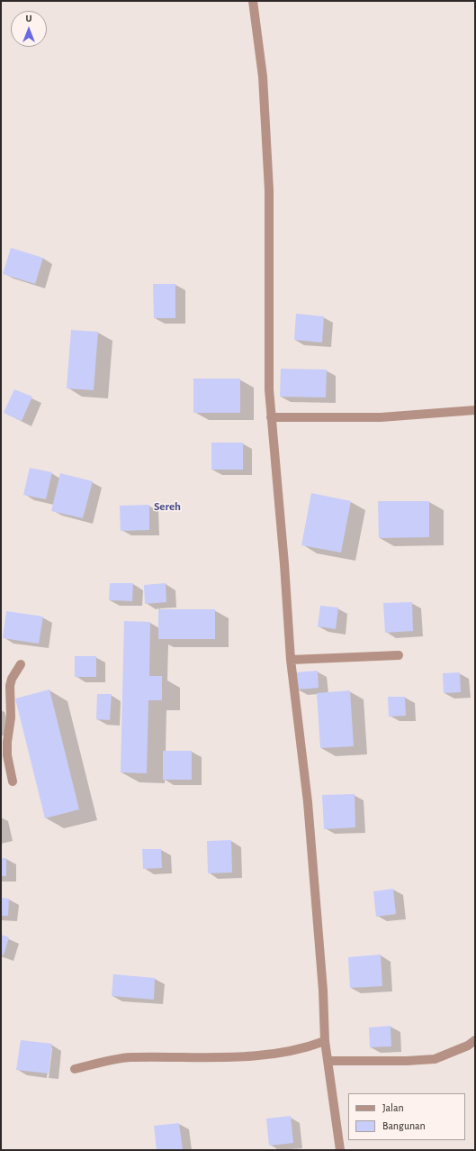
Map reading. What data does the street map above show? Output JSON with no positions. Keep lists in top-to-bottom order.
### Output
{
  "districts": ["Sereh"],
  "legend": ["Jalan", "Bangunan"],
  "north": "top"
}
